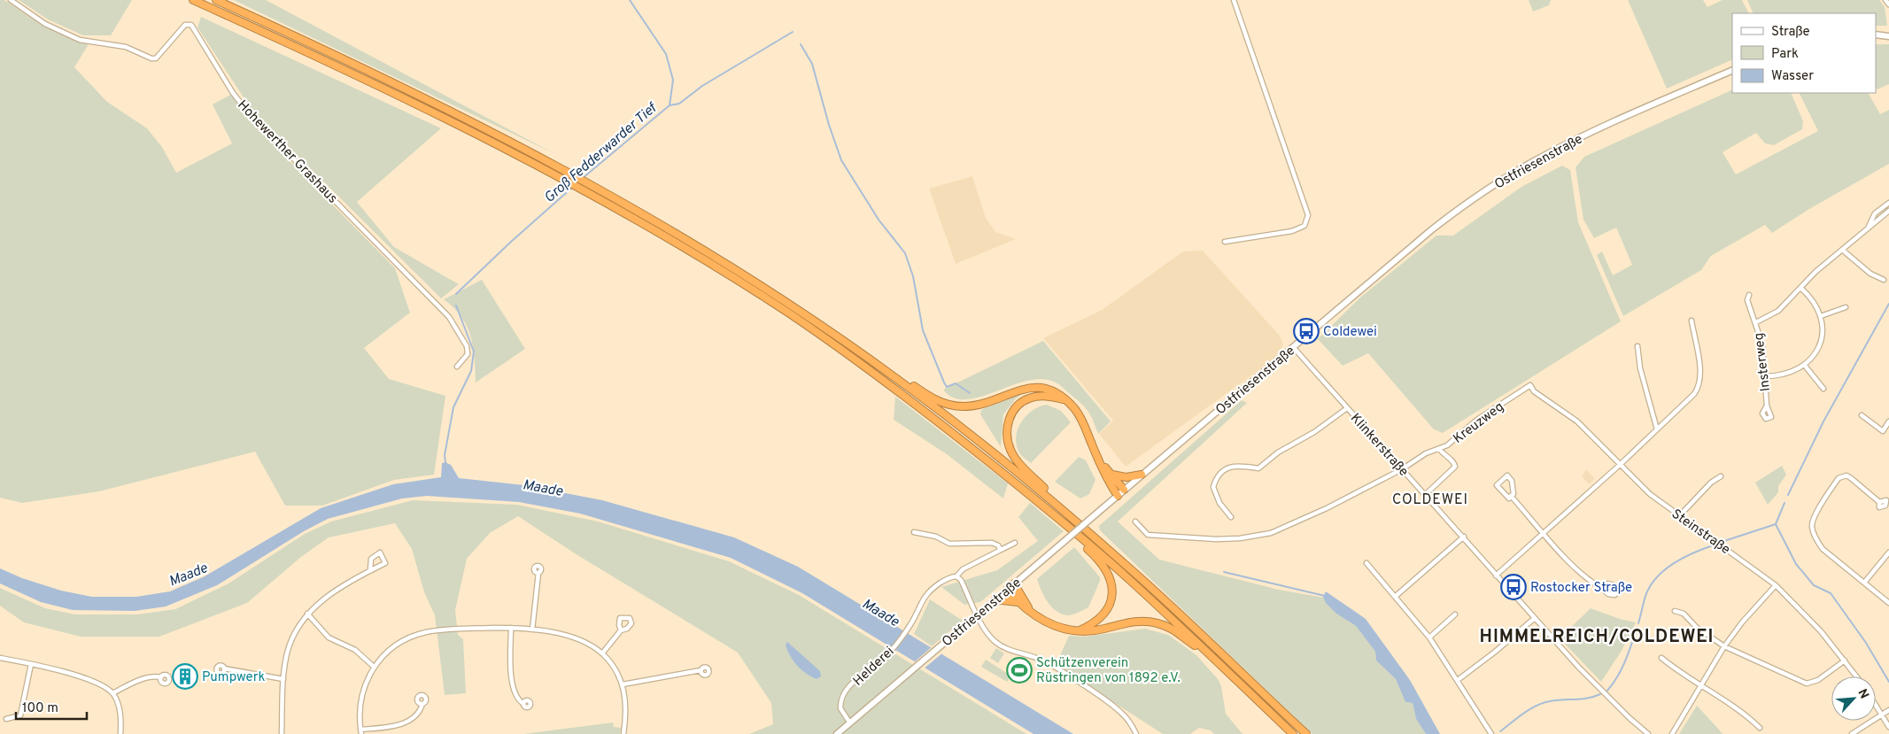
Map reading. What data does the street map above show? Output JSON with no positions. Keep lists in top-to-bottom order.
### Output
{
  "streets": {
    "main road": ["Ostfriesenstraße"],
    "street": [
      "Hohewerther Grashaus",
      "Insterweg",
      "Kreuzweg",
      "Klinkerstraße",
      "Steinstraße",
      "Helderei"
    ]
  },
  "crossings": [
    ["Ostfriesenstraße", "Klinkerstraße"],
    ["Ostfriesenstraße", "Helderei"],
    ["Kreuzweg", "Klinkerstraße"],
    ["Kreuzweg", "Steinstraße"]
  ],
  "districts": ["COLDEWEI", "HIMMELREICH/COLDEWEI"],
  "water": ["Groß Fedderwarder Tief", "Maade"],
  "places": {
    "bus stop": ["Coldewei", "Rostocker Straße"],
    "sports": ["Schützenverein Rüstringen von 1892 e.V."],
    "building": ["Pumpwerk"]
  },
  "legend": ["Straße", "Park", "Wasser"],
  "scale_bar": "100 m",
  "north": "top right"
}
